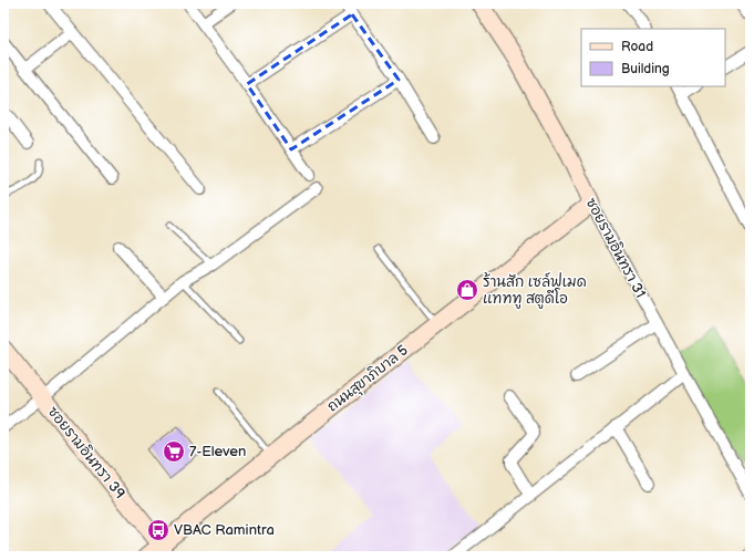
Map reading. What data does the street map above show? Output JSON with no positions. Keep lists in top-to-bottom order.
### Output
{
  "streets": {
    "street": ["ซอยรามอินทรา 31", "ถนนสุขาภิบาล 5", "ซอยรามอินทรา 39"]
  },
  "crossings": [
    ["ซอยรามอินทรา 31", "ถนนสุขาภิบาล 5"],
    ["ถนนสุขาภิบาล 5", "ซอยรามอินทรา 39"]
  ],
  "places": {
    "shop": ["ร้านสัก เซล์ฟเมด แทททู สตูดีโอ"],
    "supermarket": ["7-Eleven"],
    "bus stop": ["VBAC Ramintra"]
  },
  "legend": ["Road", "Building"]
}
